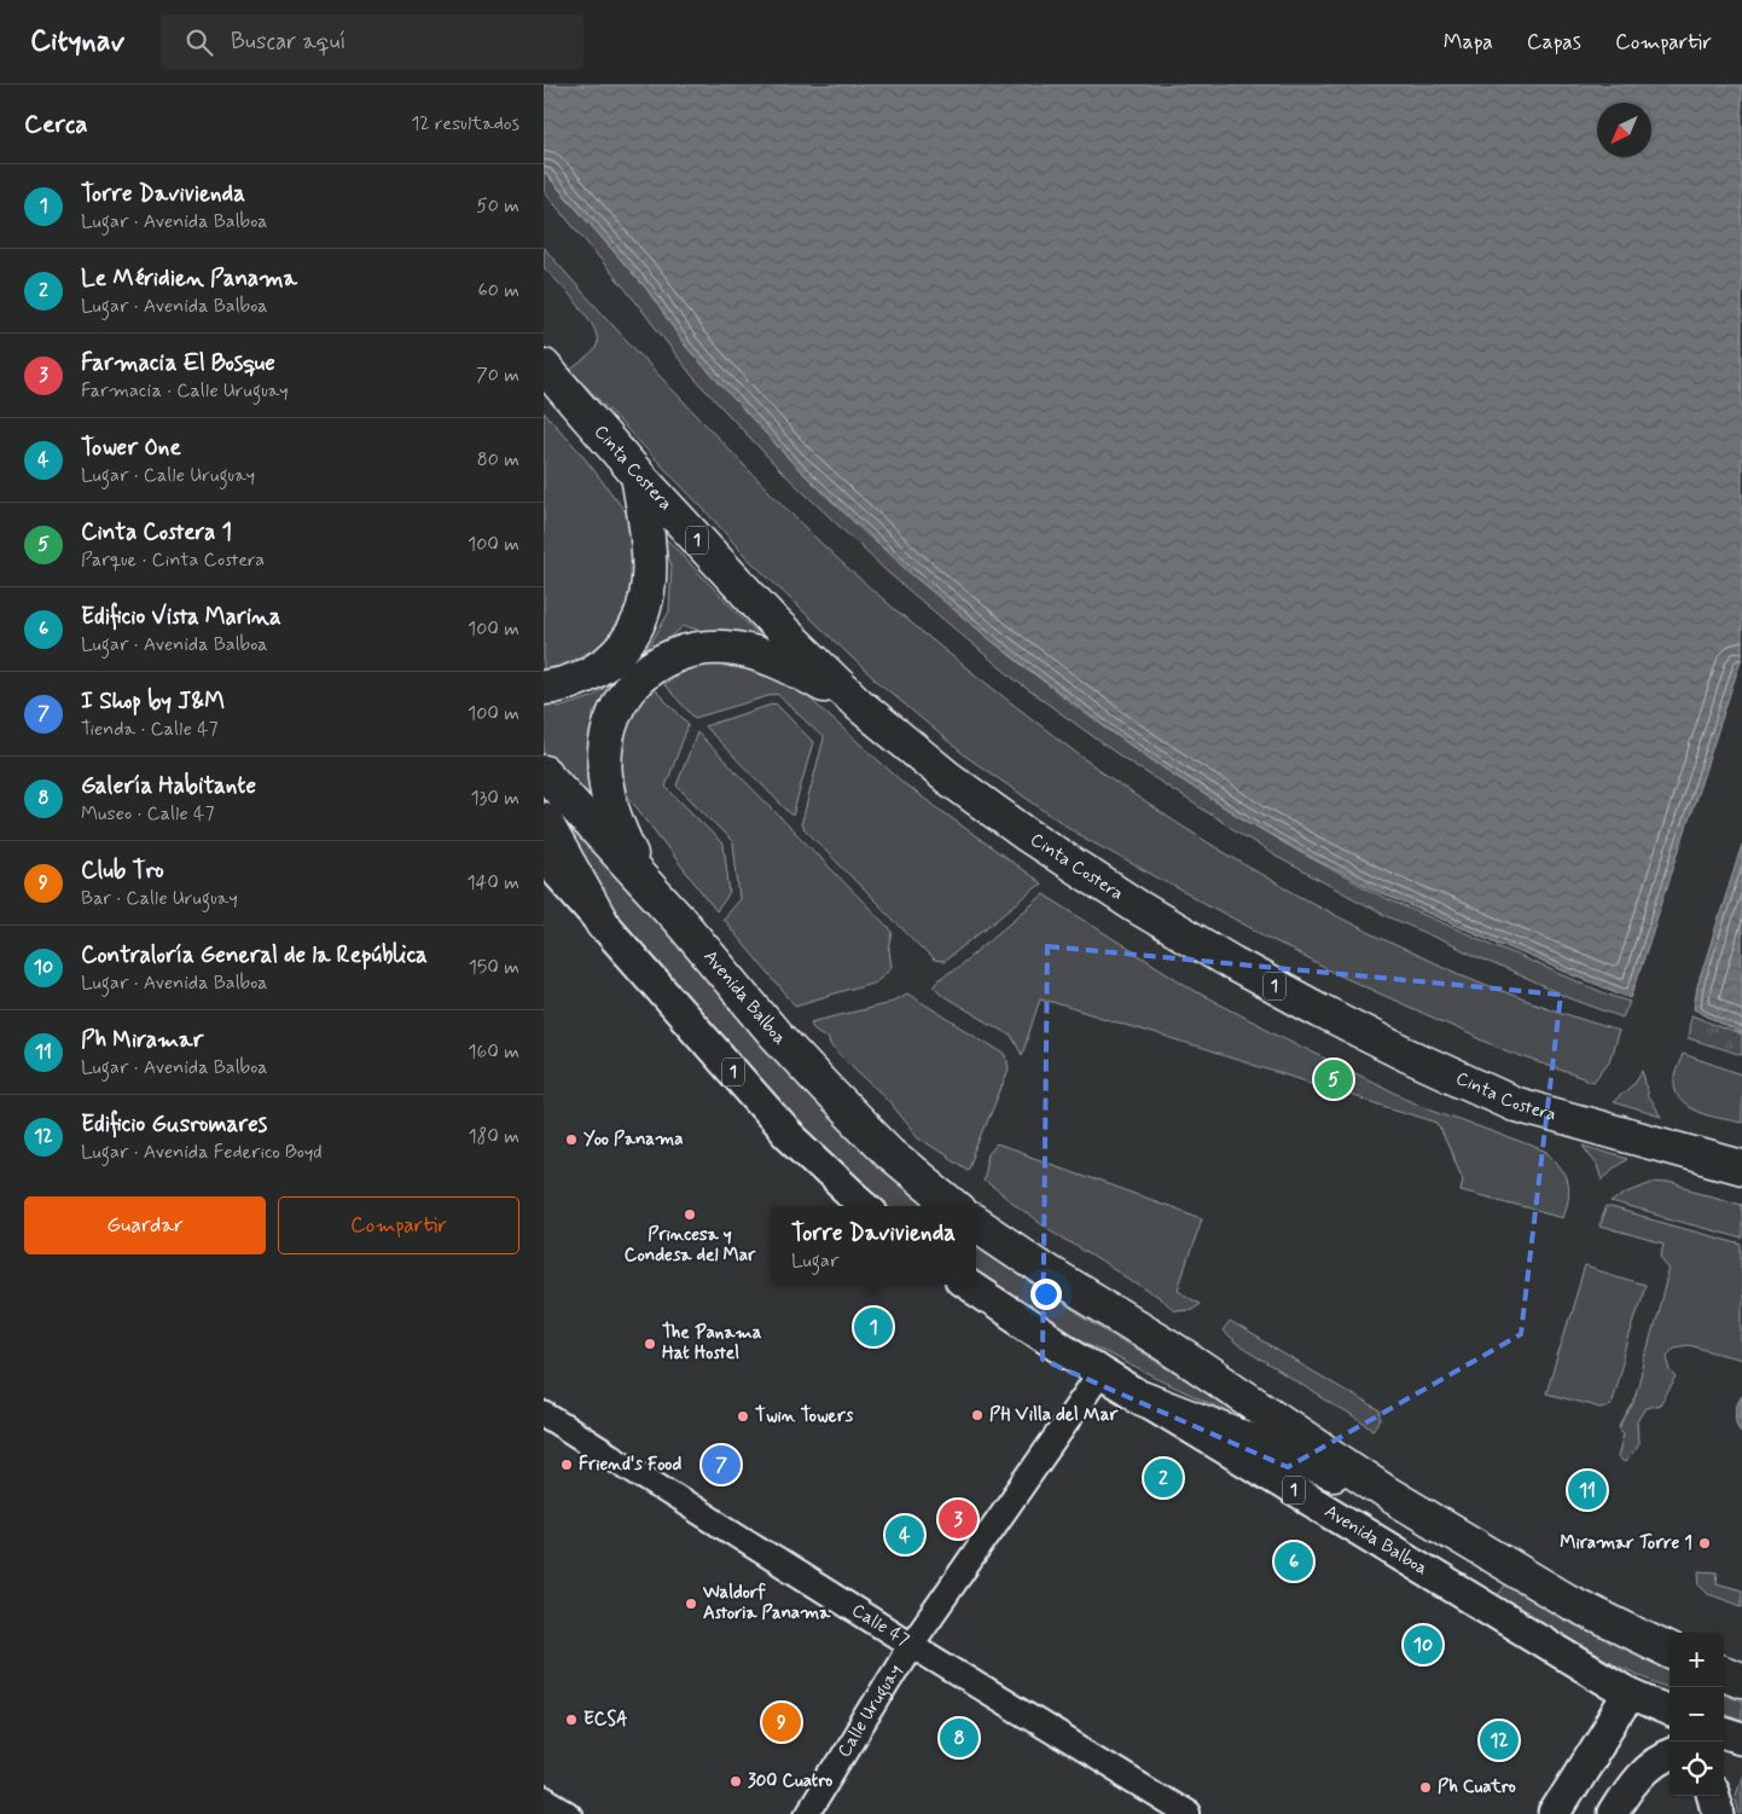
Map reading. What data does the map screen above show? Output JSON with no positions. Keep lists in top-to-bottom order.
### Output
{
  "streets": {
    "highway": ["Cinta Costera", "1", "Avenida Balboa"],
    "street": ["Calle 47", "Calle Uruguay"]
  },
  "crossings": [
    ["Avenida Balboa", "Calle Uruguay"],
    ["Calle 47", "Calle Uruguay"]
  ],
  "places": [
    "Yoo Panama",
    "Princesa y Condesa del Mar",
    "The Panama Hat Hostel",
    "PH Villa del Mar",
    "Twin Towers",
    "Friend's Food",
    "Miramar Torre 1",
    "Waldorf Astoria Panama",
    "ECSA",
    "300 Cuatro",
    "Ph Cuatro"
  ],
  "north": "bottom left",
  "page": {
    "header": "Citynav",
    "search": "Buscar aquí",
    "nav": ["Mapa", "Capas", "Compartir"],
    "heading": ["Cerca", "12 resultados"],
    "list": [
      {
        "mark": "1",
        "name": "Torre Davivienda",
        "note": "Lugar · Avenida Balboa",
        "value": "50 m"
      },
      {
        "mark": "2",
        "name": "Le Méridien Panama",
        "note": "Lugar · Avenida Balboa",
        "value": "60 m"
      },
      {
        "mark": "3",
        "name": "Farmacia El Bosque",
        "note": "Farmacia · Calle Uruguay",
        "value": "70 m"
      },
      {
        "mark": "4",
        "name": "Tower One",
        "note": "Lugar · Calle Uruguay",
        "value": "80 m"
      },
      {
        "mark": "5",
        "name": "Cinta Costera 1",
        "note": "Parque · Cinta Costera",
        "value": "100 m"
      },
      {
        "mark": "6",
        "name": "Edificio Vista Marina",
        "note": "Lugar · Avenida Balboa",
        "value": "100 m"
      },
      {
        "mark": "7",
        "name": "I Shop by J&M",
        "note": "Tienda · Calle 47",
        "value": "100 m"
      },
      {
        "mark": "8",
        "name": "Galería Habitante",
        "note": "Museo · Calle 47",
        "value": "130 m"
      },
      {
        "mark": "9",
        "name": "Club Tro",
        "note": "Bar · Calle Uruguay",
        "value": "140 m"
      },
      {
        "mark": "10",
        "name": "Contraloría General de la República",
        "note": "Lugar · Avenida Balboa",
        "value": "150 m"
      },
      {
        "mark": "11",
        "name": "Ph Miramar",
        "note": "Lugar · Avenida Balboa",
        "value": "160 m"
      },
      {
        "mark": "12",
        "name": "Edificio Gusromares",
        "note": "Lugar · Avenida Federico Boyd",
        "value": "180 m"
      }
    ],
    "pins": [
      "5",
      "1",
      "7",
      "2",
      "11",
      "3",
      "4",
      "6",
      "10",
      "9",
      "8",
      "12"
    ],
    "buttons": ["Guardar", "Compartir"],
    "popup": ["Torre Davivienda", "Lugar"],
    "map_buttons": ["+", "−"]
  }
}
